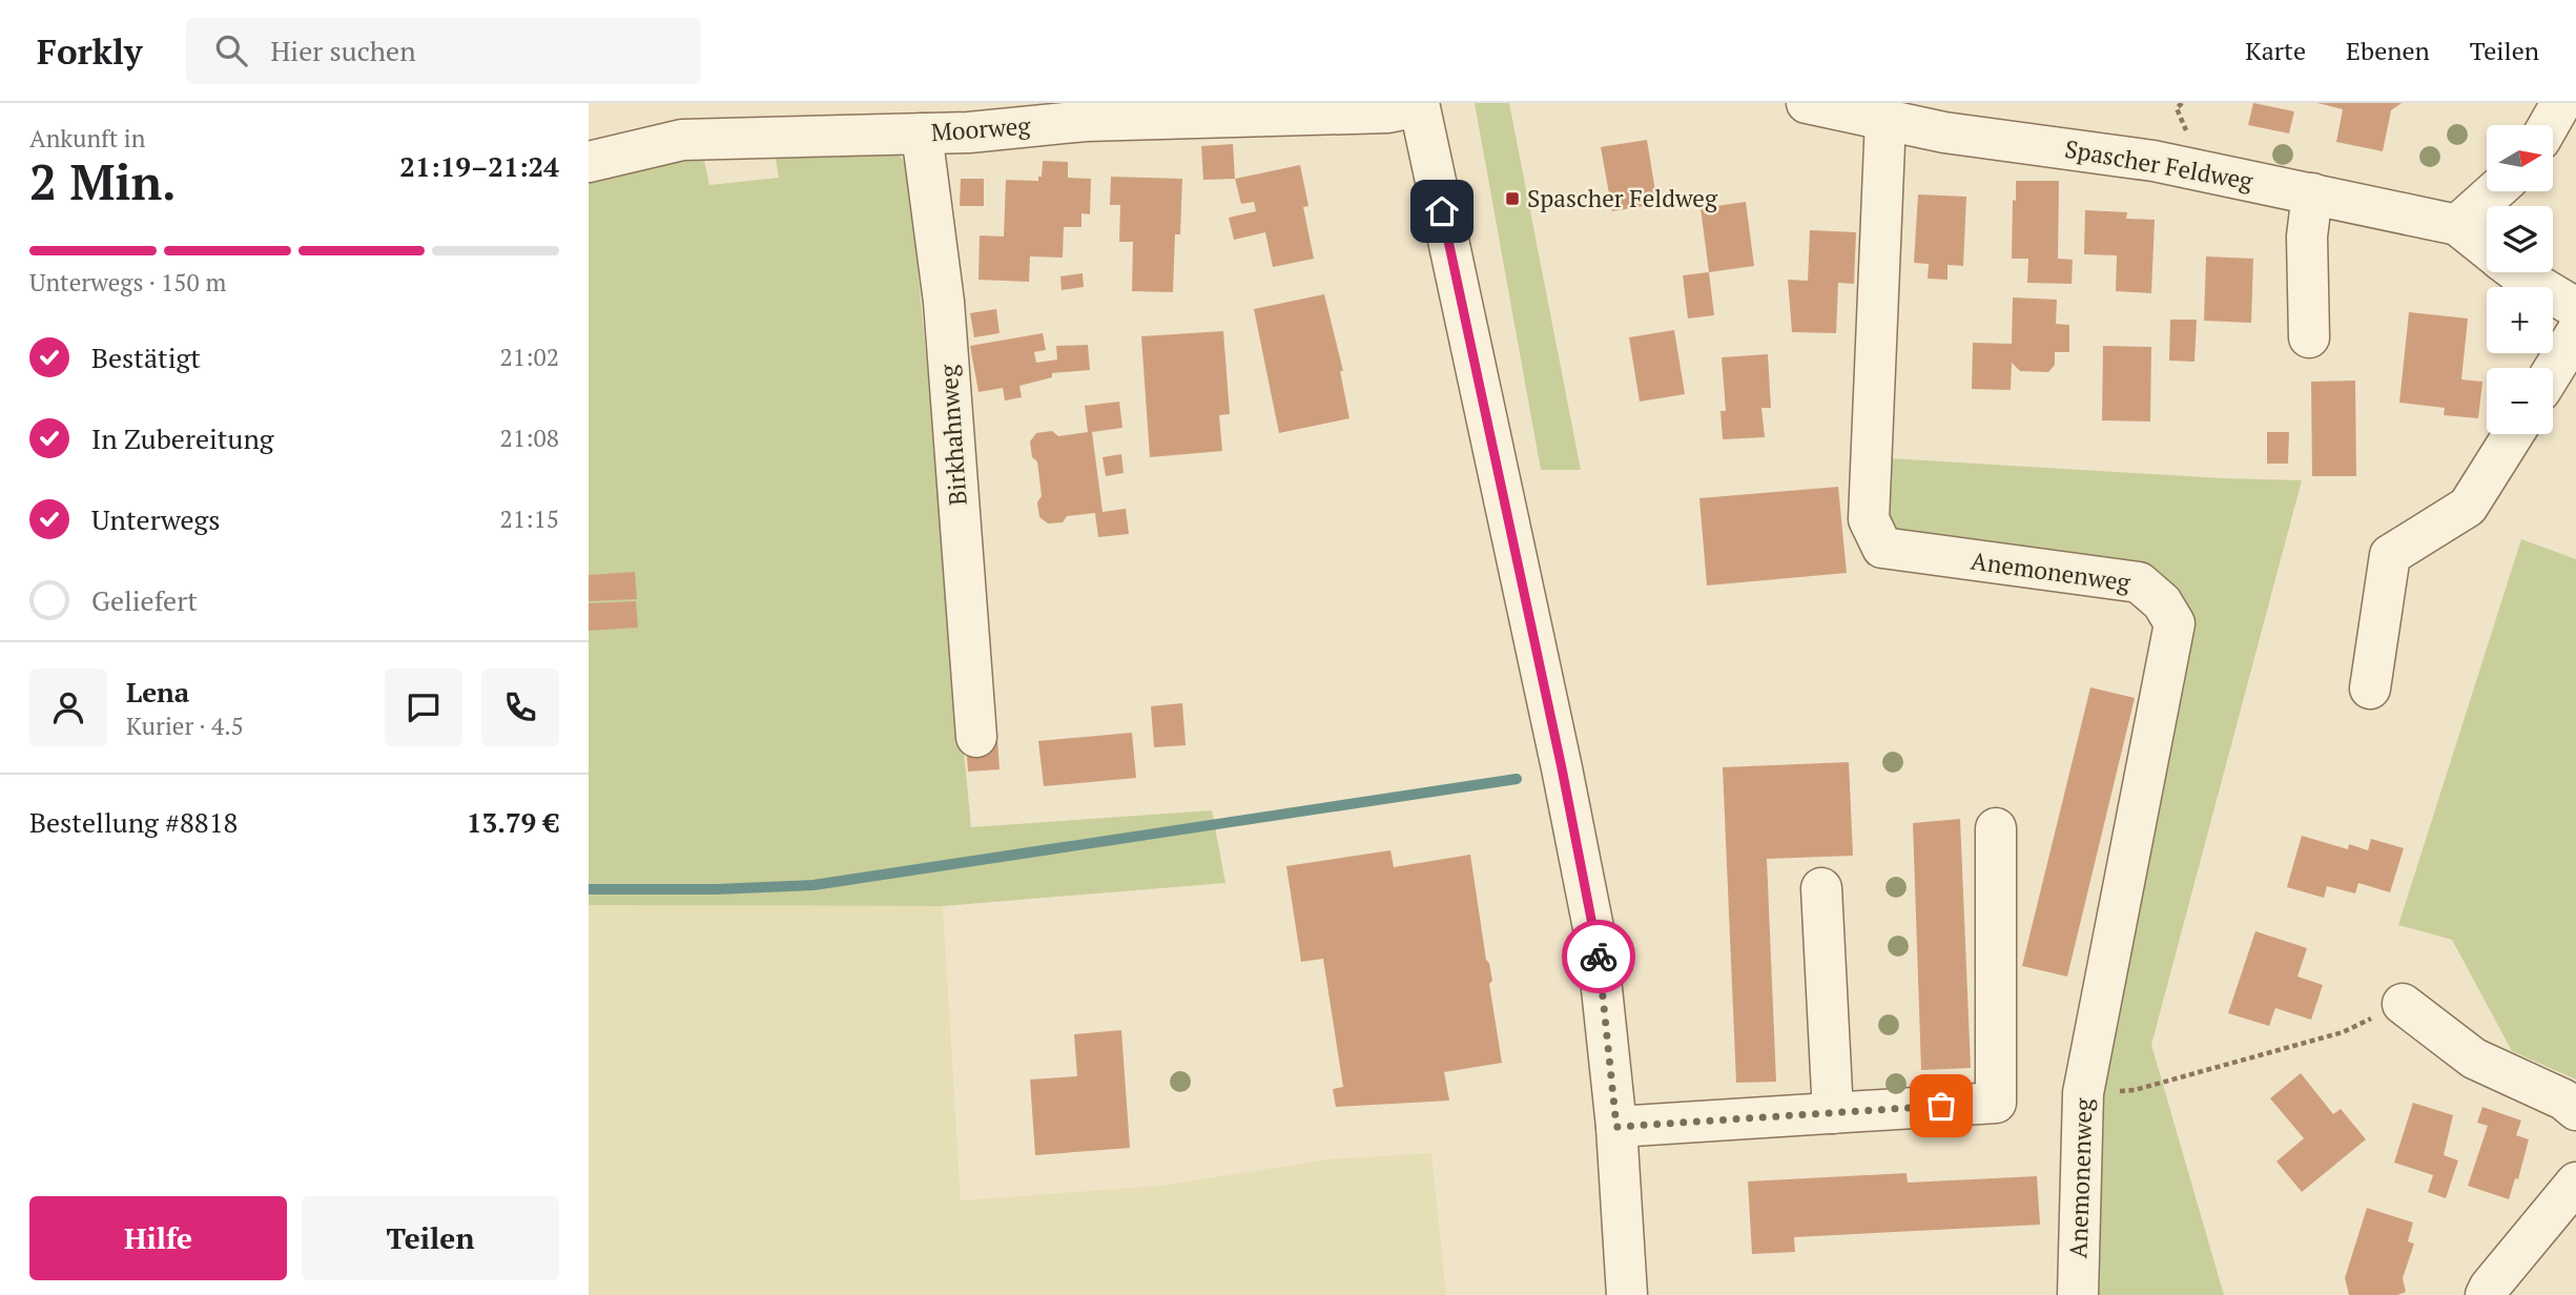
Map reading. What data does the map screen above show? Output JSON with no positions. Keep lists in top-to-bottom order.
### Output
{
  "streets": {
    "street": [
      "Moorweg",
      "Spascher Feldweg",
      "Birkhahnweg",
      "Anemonenweg"
    ]
  },
  "crossings": [
    ["Moorweg", "Birkhahnweg"],
    ["Spascher Feldweg", "Anemonenweg"]
  ],
  "places": {
    "transit": ["Spascher Feldweg"]
  },
  "north": "right",
  "page": {
    "header": "Forkly",
    "search": "Hier suchen",
    "nav": ["Karte", "Ebenen", "Teilen"],
    "heading": ["2 Min.", "Ankunft in", "21:19–21:24"],
    "panel": [
      "Lena",
      "Kurier · 4.5",
      "Bestellung #8818",
      "13.79 €"
    ],
    "map_buttons": ["+", "−"],
    "bar": "Unterwegs · 150 m",
    "list": [
      ["Bestätigt", "21:02"],
      ["In Zubereitung", "21:08"],
      ["Unterwegs", "21:15"],
      "Geliefert"
    ],
    "buttons": ["Hilfe", "Teilen"]
  }
}
